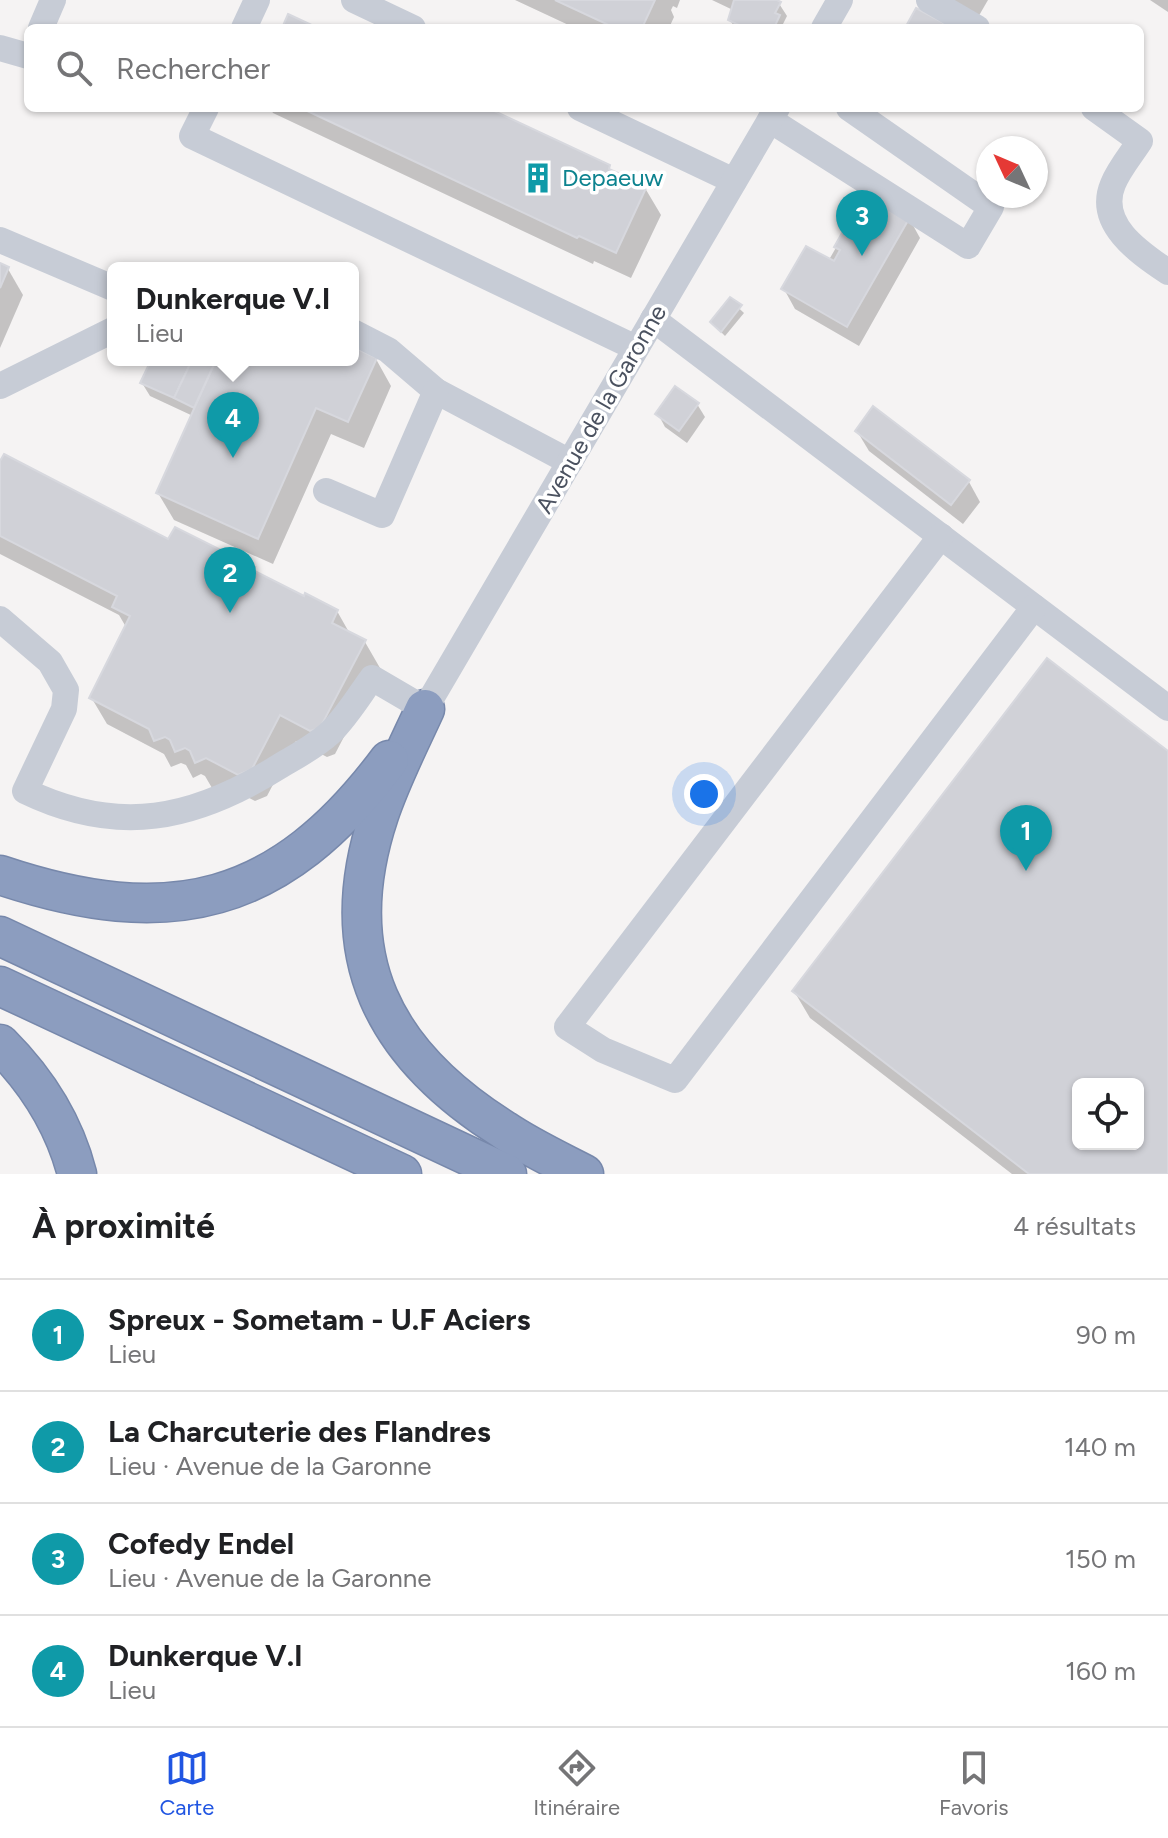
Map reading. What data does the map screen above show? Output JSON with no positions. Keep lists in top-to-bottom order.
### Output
{
  "streets": {
    "street": ["Avenue de la Garonne"]
  },
  "places": {
    "building": ["Depaeuw"]
  },
  "north": "top left",
  "page": {
    "search": "Rechercher",
    "pins": [
      "3",
      "4",
      "2",
      "1"
    ],
    "popup": ["Dunkerque V.I", "Lieu"],
    "heading": ["À proximité", "4 résultats"],
    "list": [
      {
        "mark": "1",
        "name": "Spreux - Sometam - U.F Aciers",
        "note": "Lieu",
        "value": "90 m"
      },
      {
        "mark": "2",
        "name": "La Charcuterie des Flandres",
        "note": "Lieu · Avenue de la Garonne",
        "value": "140 m"
      },
      {
        "mark": "3",
        "name": "Cofedy Endel",
        "note": "Lieu · Avenue de la Garonne",
        "value": "150 m"
      },
      {
        "mark": "4",
        "name": "Dunkerque V.I",
        "note": "Lieu",
        "value": "160 m"
      }
    ],
    "nav": ["Carte", "Itinéraire", "Favoris"]
  }
}
